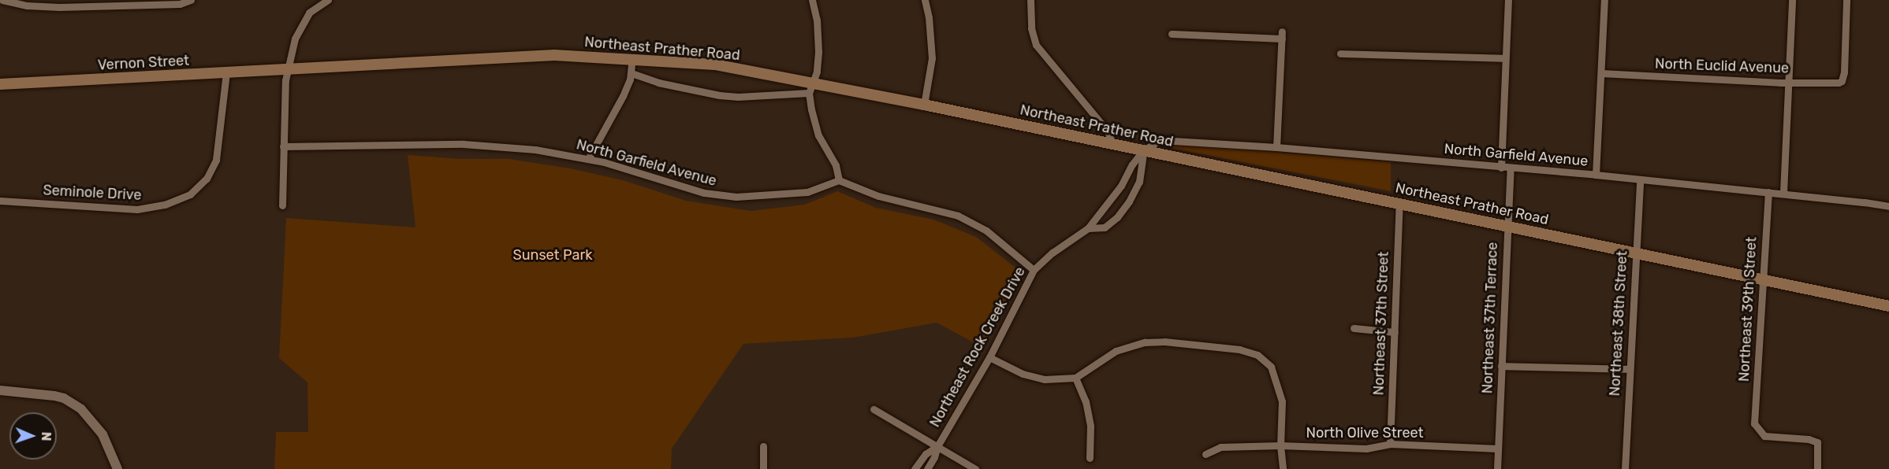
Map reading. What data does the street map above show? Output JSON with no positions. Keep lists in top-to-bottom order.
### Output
{
  "streets": {
    "main road": ["Northeast Prather Road", "Vernon Street"],
    "street": [
      "North Euclid Avenue",
      "North Garfield Avenue",
      "Seminole Drive",
      "Northeast 39th Street",
      "Northeast 37th Terrace",
      "Northeast 37th Street",
      "Northeast 38th Street",
      "Northeast Rock Creek Drive",
      "North Olive Street"
    ]
  },
  "crossings": [
    ["Northeast Prather Road", "Vernon Street"],
    ["Northeast Prather Road", "North Garfield Avenue"],
    ["Northeast Prather Road", "Northeast 39th Street"],
    ["Northeast Prather Road", "Northeast 37th Terrace"],
    ["Northeast Prather Road", "Northeast 37th Street"],
    ["Northeast Prather Road", "Northeast 38th Street"],
    ["Northeast Prather Road", "Northeast Rock Creek Drive"],
    ["Vernon Street", "Seminole Drive"],
    ["North Garfield Avenue", "Northeast 39th Street"],
    ["North Garfield Avenue", "Northeast 37th Terrace"],
    ["North Garfield Avenue", "Northeast 38th Street"],
    ["North Garfield Avenue", "Northeast Rock Creek Drive"],
    ["Northeast 37th Terrace", "North Olive Street"],
    ["Northeast 37th Street", "North Olive Street"]
  ],
  "parks": ["Sunset Park"],
  "north": "right"
}
